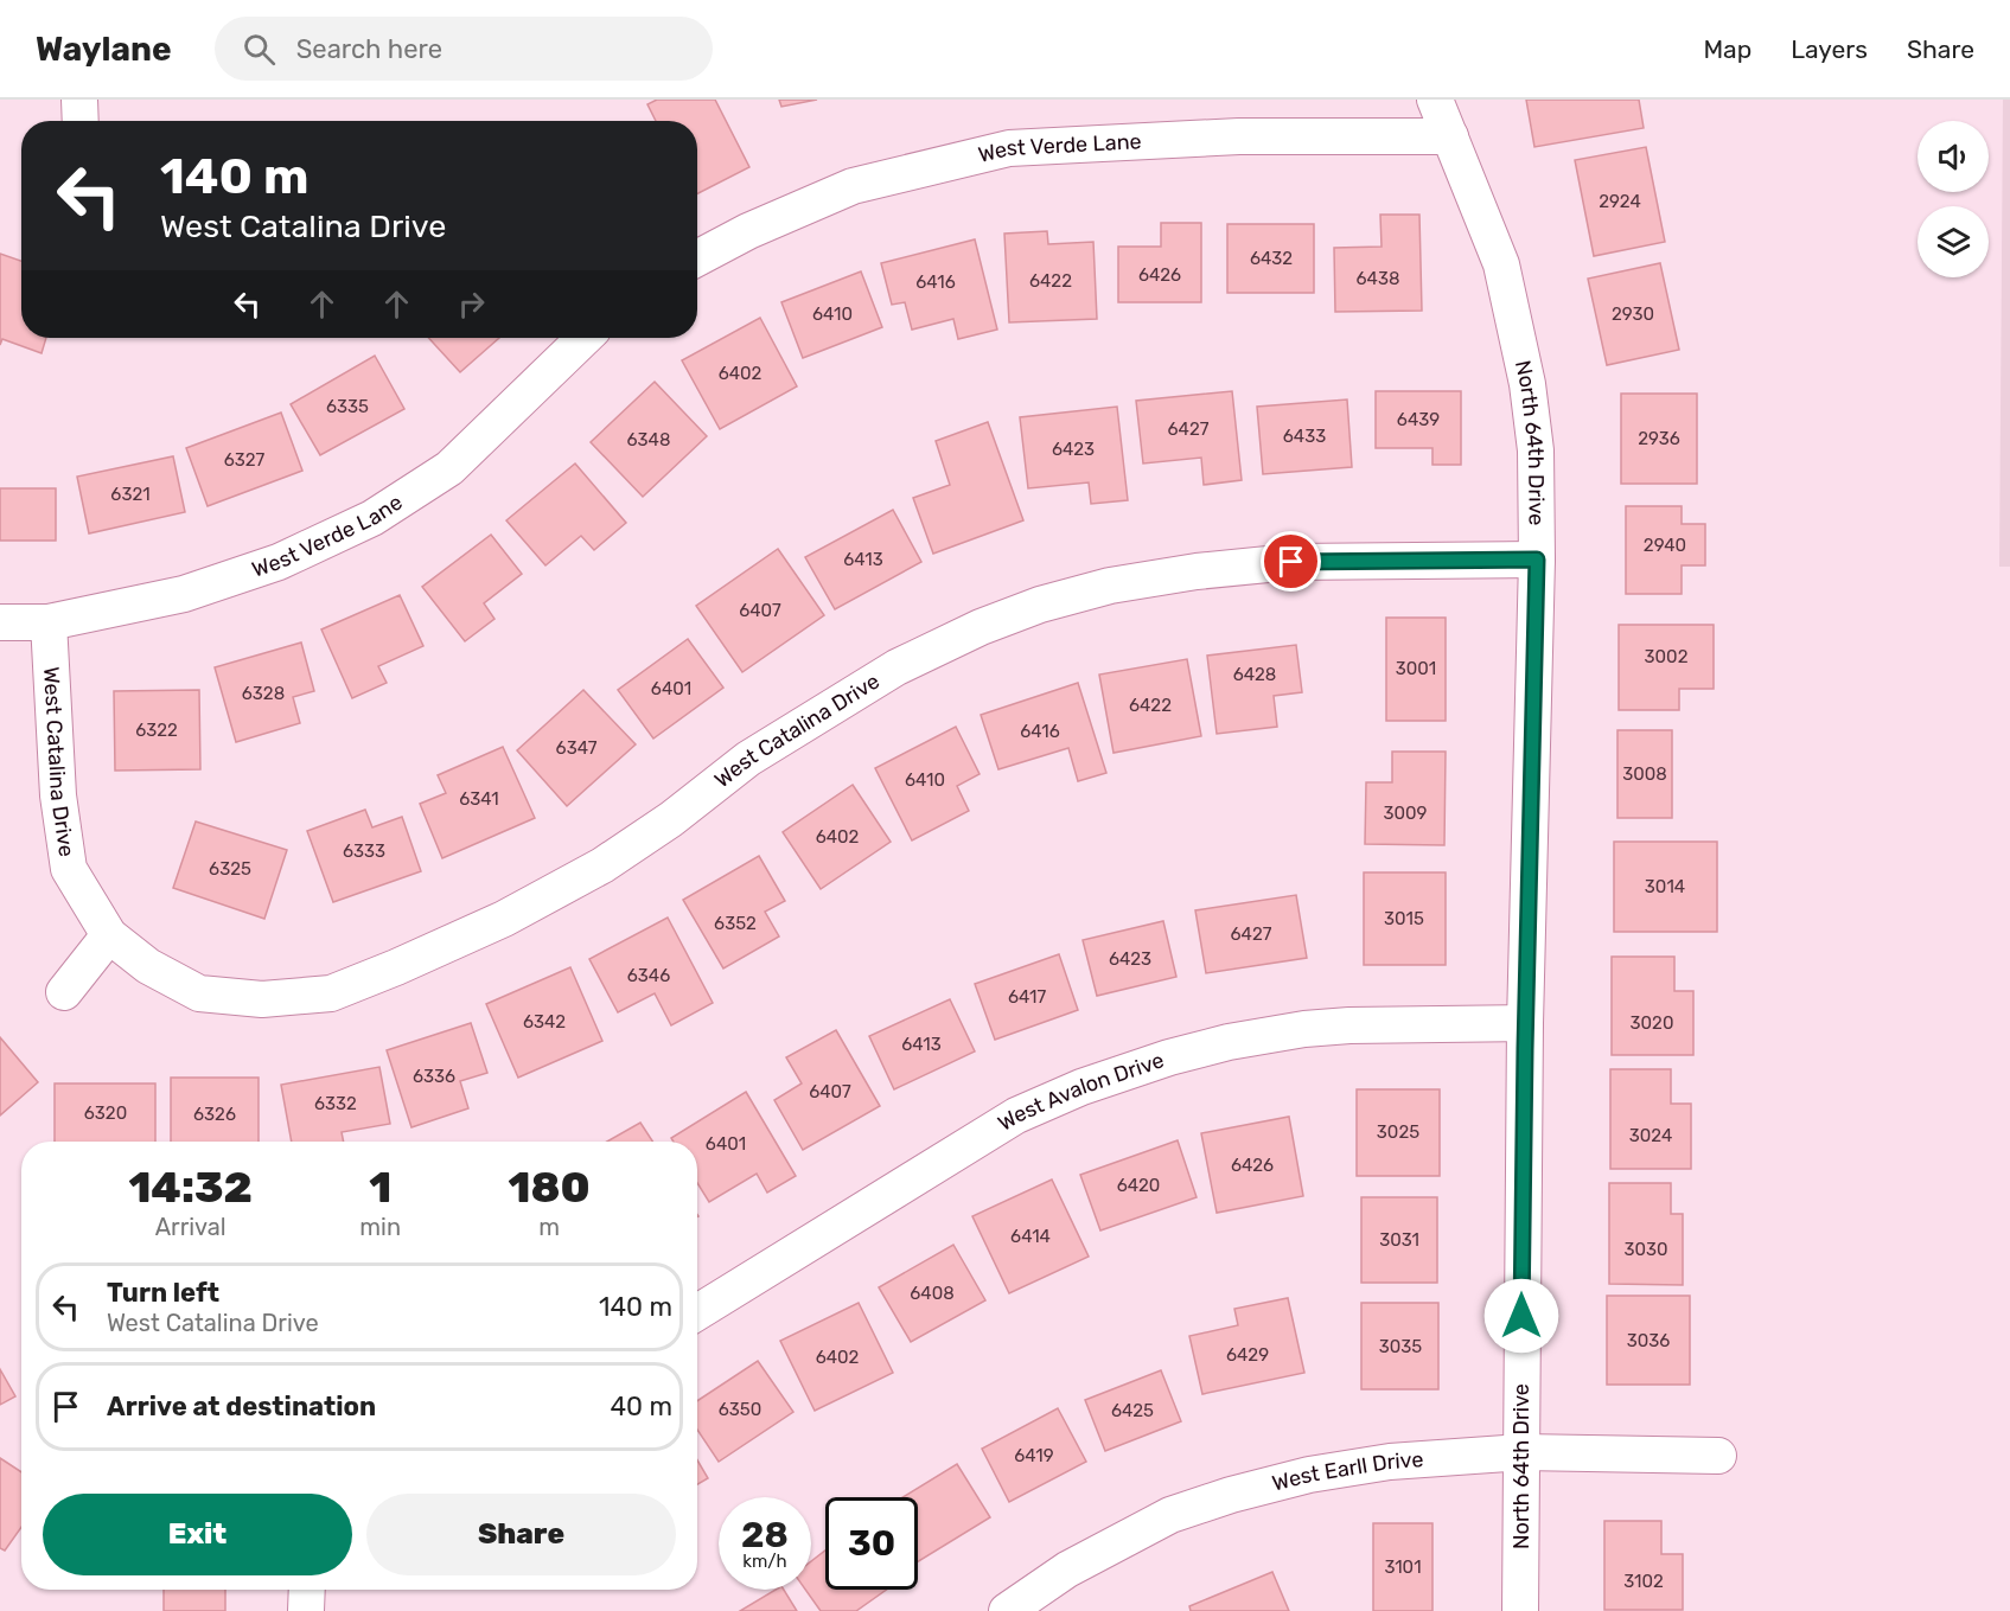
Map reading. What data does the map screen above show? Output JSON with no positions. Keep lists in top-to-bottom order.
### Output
{
  "streets": {
    "street": [
      "West Verde Lane",
      "North 64th Drive",
      "West Catalina Drive",
      "West Avalon Drive",
      "West Earll Drive"
    ]
  },
  "crossings": [
    ["West Verde Lane", "North 64th Drive"],
    ["West Verde Lane", "West Catalina Drive"],
    ["North 64th Drive", "West Catalina Drive"],
    ["North 64th Drive", "West Avalon Drive"],
    ["North 64th Drive", "West Earll Drive"]
  ],
  "house_numbers": [
    "2924",
    "6432",
    "6426",
    "6438",
    "6422",
    "6416",
    "6410",
    "2930",
    "6402",
    "6335",
    "6439",
    "6427",
    "6433",
    "2936",
    "6348",
    "6423",
    "6327",
    "6321",
    "2940",
    "6413",
    "6407",
    "3002",
    "3001",
    "6428",
    "6401",
    "6328",
    "6422",
    "6322",
    "6416",
    "6347",
    "3008",
    "6410",
    "6341",
    "3009",
    "6402",
    "6333",
    "6325",
    "3014",
    "3015",
    "6352",
    "6427",
    "6423",
    "6346",
    "6417",
    "6342",
    "3020",
    "6413",
    "6336",
    "6407",
    "6332",
    "6320",
    "6326",
    "3025",
    "3024",
    "6401",
    "6426",
    "6420",
    "6414",
    "3031",
    "3030",
    "6408",
    "3036",
    "3035",
    "6429",
    "6402",
    "6350",
    "6425",
    "6419",
    "3101",
    "3102"
  ],
  "page": {
    "header": "Waylane",
    "search": "Search here",
    "nav": ["Map", "Layers", "Share"],
    "turn": ["140 m", "West Catalina Drive"],
    "eta": [
      "14:32",
      "Arrival",
      "1",
      "min",
      "180",
      "m"
    ],
    "list": [
      {
        "name": "Turn left",
        "note": "West Catalina Drive",
        "value": "140 m"
      },
      {
        "name": "Arrive at destination",
        "value": "40 m"
      }
    ],
    "buttons": ["Exit", "Share"],
    "speed": "28 km/h",
    "limit": "30"
  }
}
